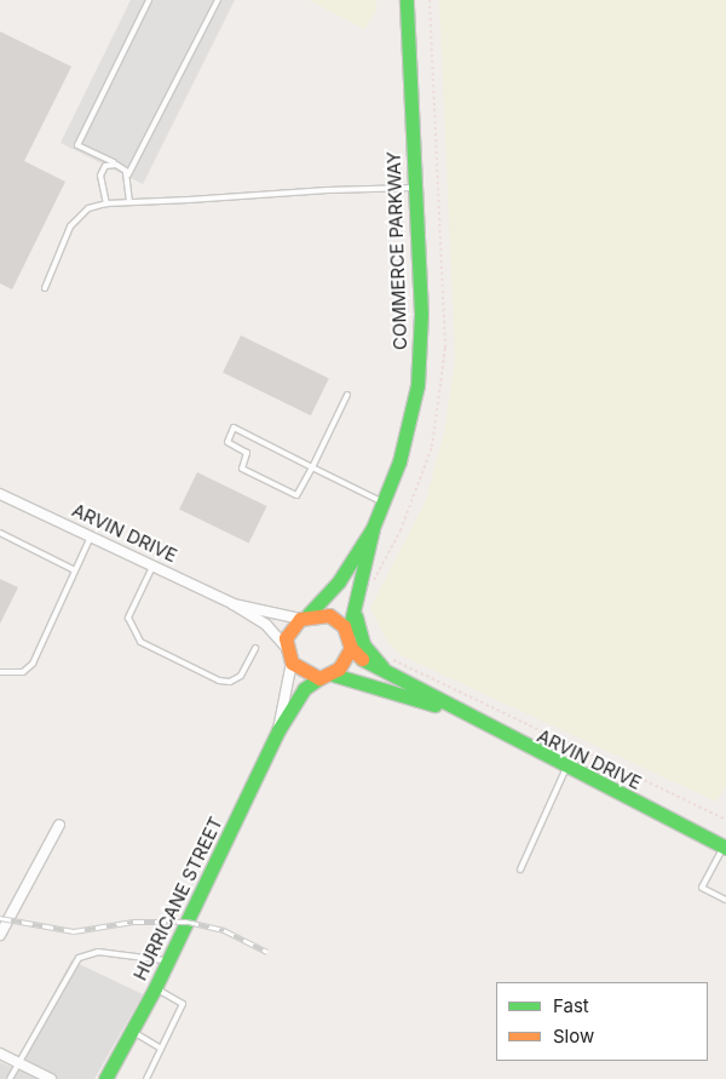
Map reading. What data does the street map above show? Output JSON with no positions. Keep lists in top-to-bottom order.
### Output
{
  "streets": {
    "street": ["COMMERCE PARKWAY", "ARVIN DRIVE", "HURRICANE STREET"]
  },
  "crossings": [
    ["COMMERCE PARKWAY", "ARVIN DRIVE"],
    ["COMMERCE PARKWAY", "HURRICANE STREET"],
    ["ARVIN DRIVE", "HURRICANE STREET"]
  ],
  "legend": ["Fast", "Slow"]
}
